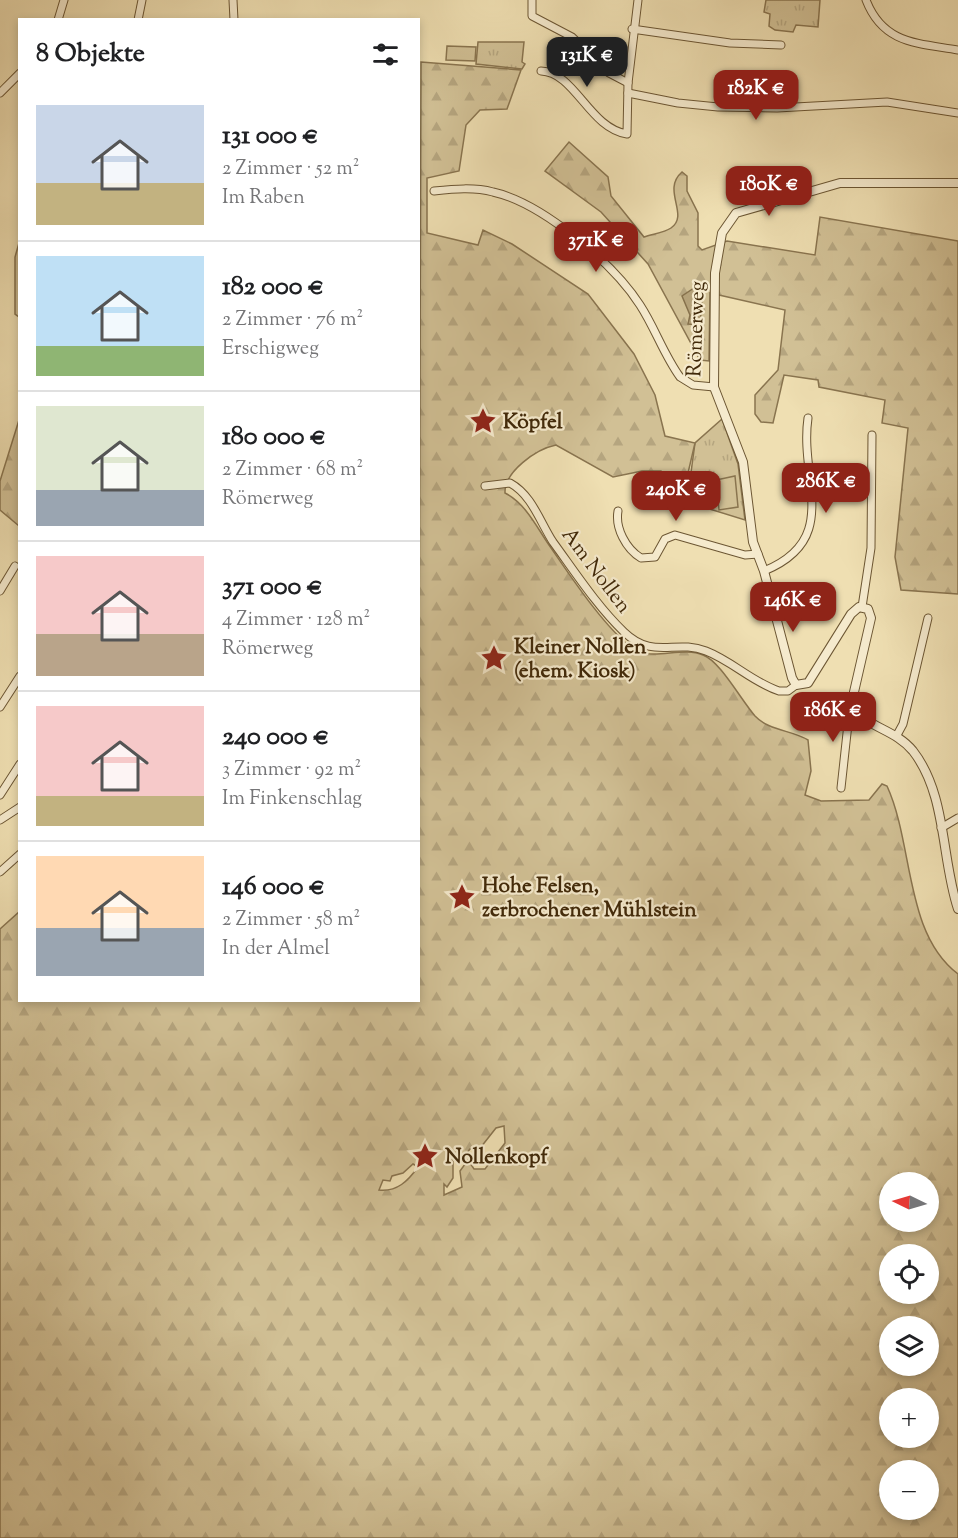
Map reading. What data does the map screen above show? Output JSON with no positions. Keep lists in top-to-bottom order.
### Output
{
  "streets": {
    "street": ["Römerweg", "Am Nollen"]
  },
  "places": {
    "place": [
      "Köpfel",
      "Kleiner Nollen (ehem. Kiosk)",
      "Hohe Felsen, zerbrochener Mühlstein",
      "Nollenkopf"
    ]
  },
  "north": "left",
  "page": {
    "heading": "8 Objekte",
    "price": [
      "131K €",
      "182K €",
      "180K €",
      "371K €",
      "286K €",
      "240K €",
      "146K €",
      "186K €"
    ],
    "list": [
      {
        "name": "131 000 €",
        "note": "2 Zimmer · 52 m² · Im Raben"
      },
      {
        "name": "182 000 €",
        "note": "2 Zimmer · 76 m² · Erschigweg"
      },
      {
        "name": "180 000 €",
        "note": "2 Zimmer · 68 m² · Römerweg"
      },
      {
        "name": "371 000 €",
        "note": "4 Zimmer · 128 m² · Römerweg"
      },
      {
        "name": "240 000 €",
        "note": "3 Zimmer · 92 m² · Im Finkenschlag"
      },
      {
        "name": "146 000 €",
        "note": "2 Zimmer · 58 m² · In der Almel"
      }
    ],
    "map_buttons": ["+", "−"]
  }
}
